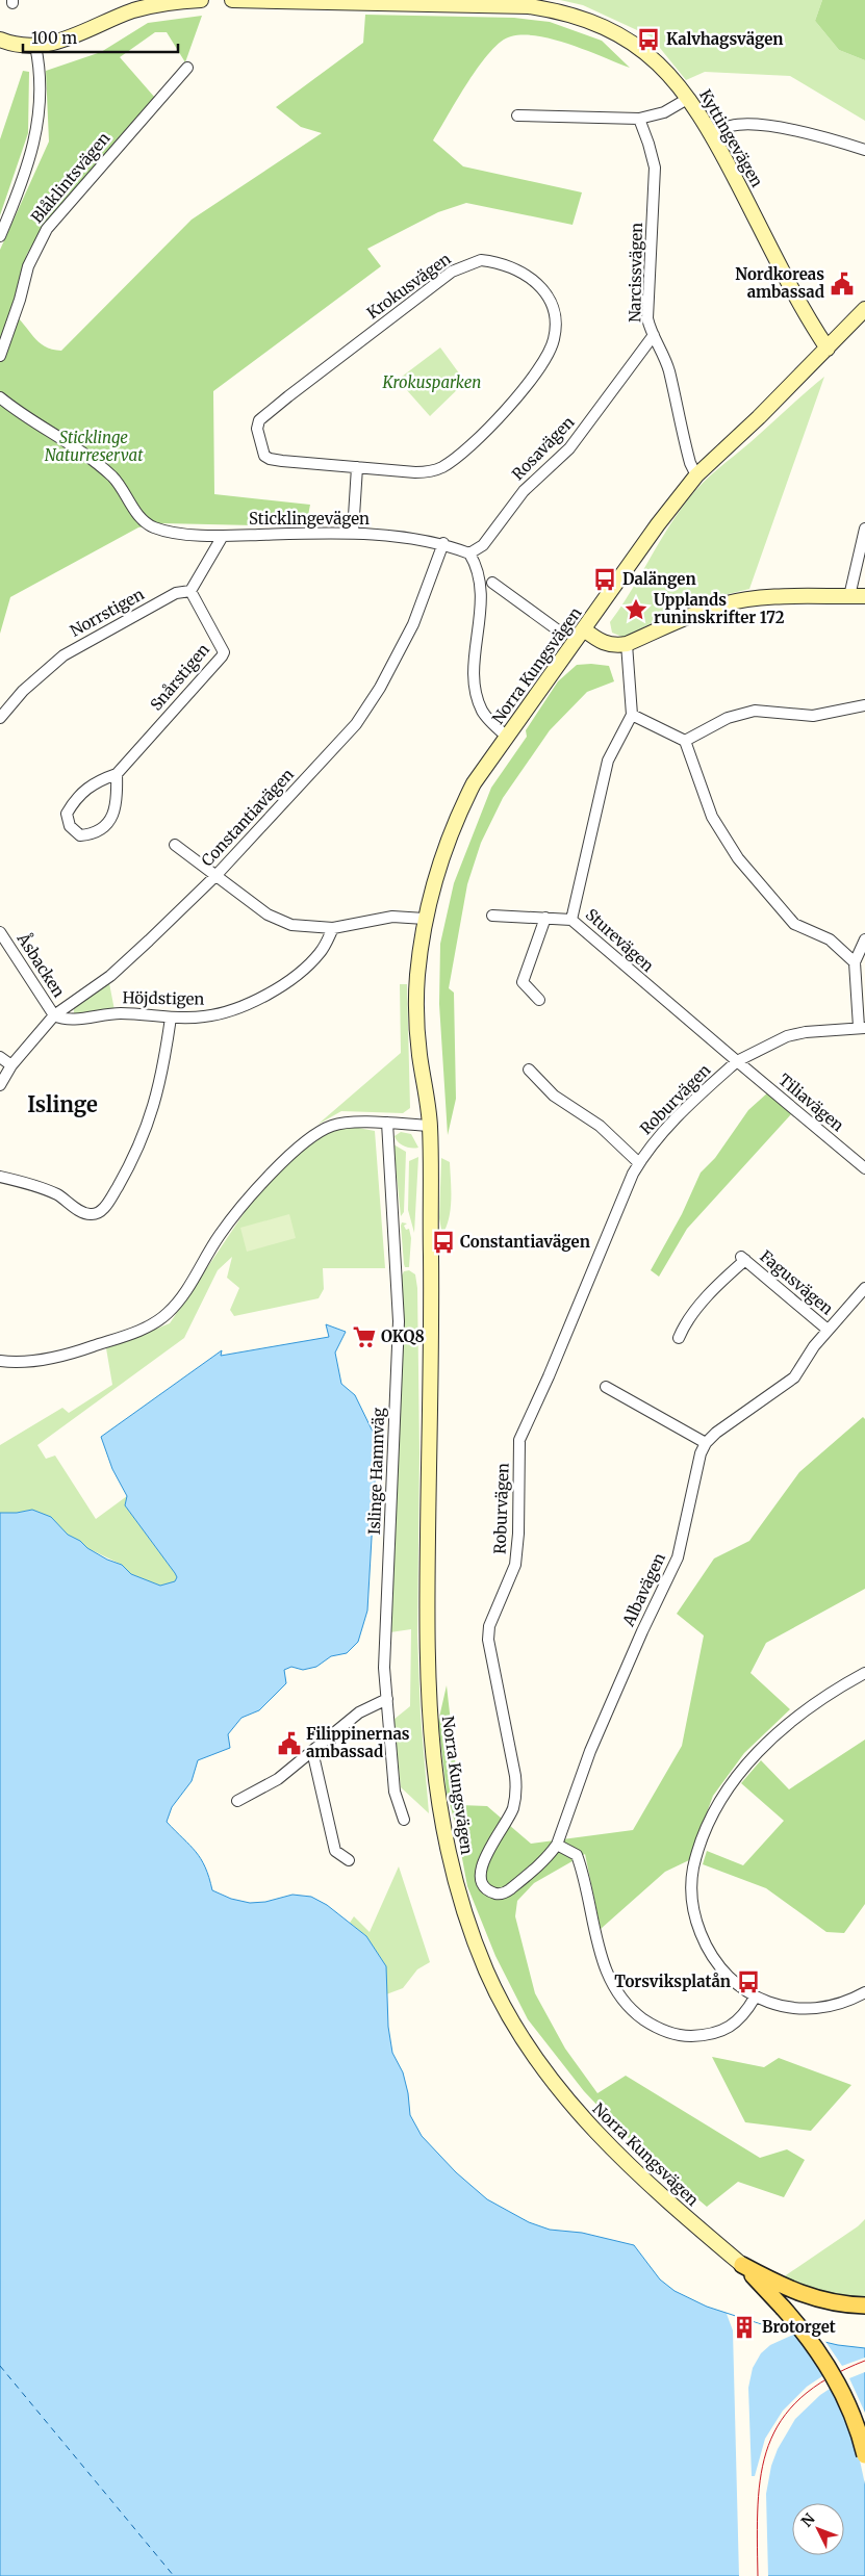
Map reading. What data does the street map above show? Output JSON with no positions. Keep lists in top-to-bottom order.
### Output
{
  "streets": {
    "main road": ["Kyttingevägen", "Norra Kungsvägen"],
    "street": [
      "Blåklintsvägen",
      "Narcissvägen",
      "Krokusvägen",
      "Rosavägen",
      "Sticklingevägen",
      "Norrstigen",
      "Snårstigen",
      "Constantiavägen",
      "Sturevägen",
      "Åsbacken",
      "Höjdstigen",
      "Roburvägen",
      "Tiliavägen",
      "Fagusvägen",
      "Islinge Hamnväg",
      "Albavägen"
    ]
  },
  "crossings": [
    ["Kyttingevägen", "Norra Kungsvägen"],
    ["Narcissvägen", "Rosavägen"],
    ["Narcissvägen", "Norra Kungsvägen"],
    ["Rosavägen", "Sticklingevägen"],
    ["Sticklingevägen", "Constantiavägen"],
    ["Norrstigen", "Snårstigen"],
    ["Constantiavägen", "Åsbacken"],
    ["Constantiavägen", "Höjdstigen"],
    ["Sturevägen", "Roburvägen"],
    ["Sturevägen", "Tiliavägen"],
    ["Åsbacken", "Höjdstigen"],
    ["Roburvägen", "Tiliavägen"],
    ["Roburvägen", "Albavägen"]
  ],
  "districts": ["Islinge"],
  "parks": ["Krokusparken", "Sticklinge Naturreservat"],
  "places": {
    "bus stop": [
      "Kalvhagsvägen",
      "Dalängen",
      "Constantiavägen",
      "Torsviksplatån"
    ],
    "public building": ["Nordkoreas ambassad", "Filippinernas ambassad"],
    "place": ["Upplands runinskrifter 172"],
    "supermarket": ["OKQ8"],
    "building": ["Brotorget"]
  },
  "scale_bar": "100 m",
  "north": "top left"
}
